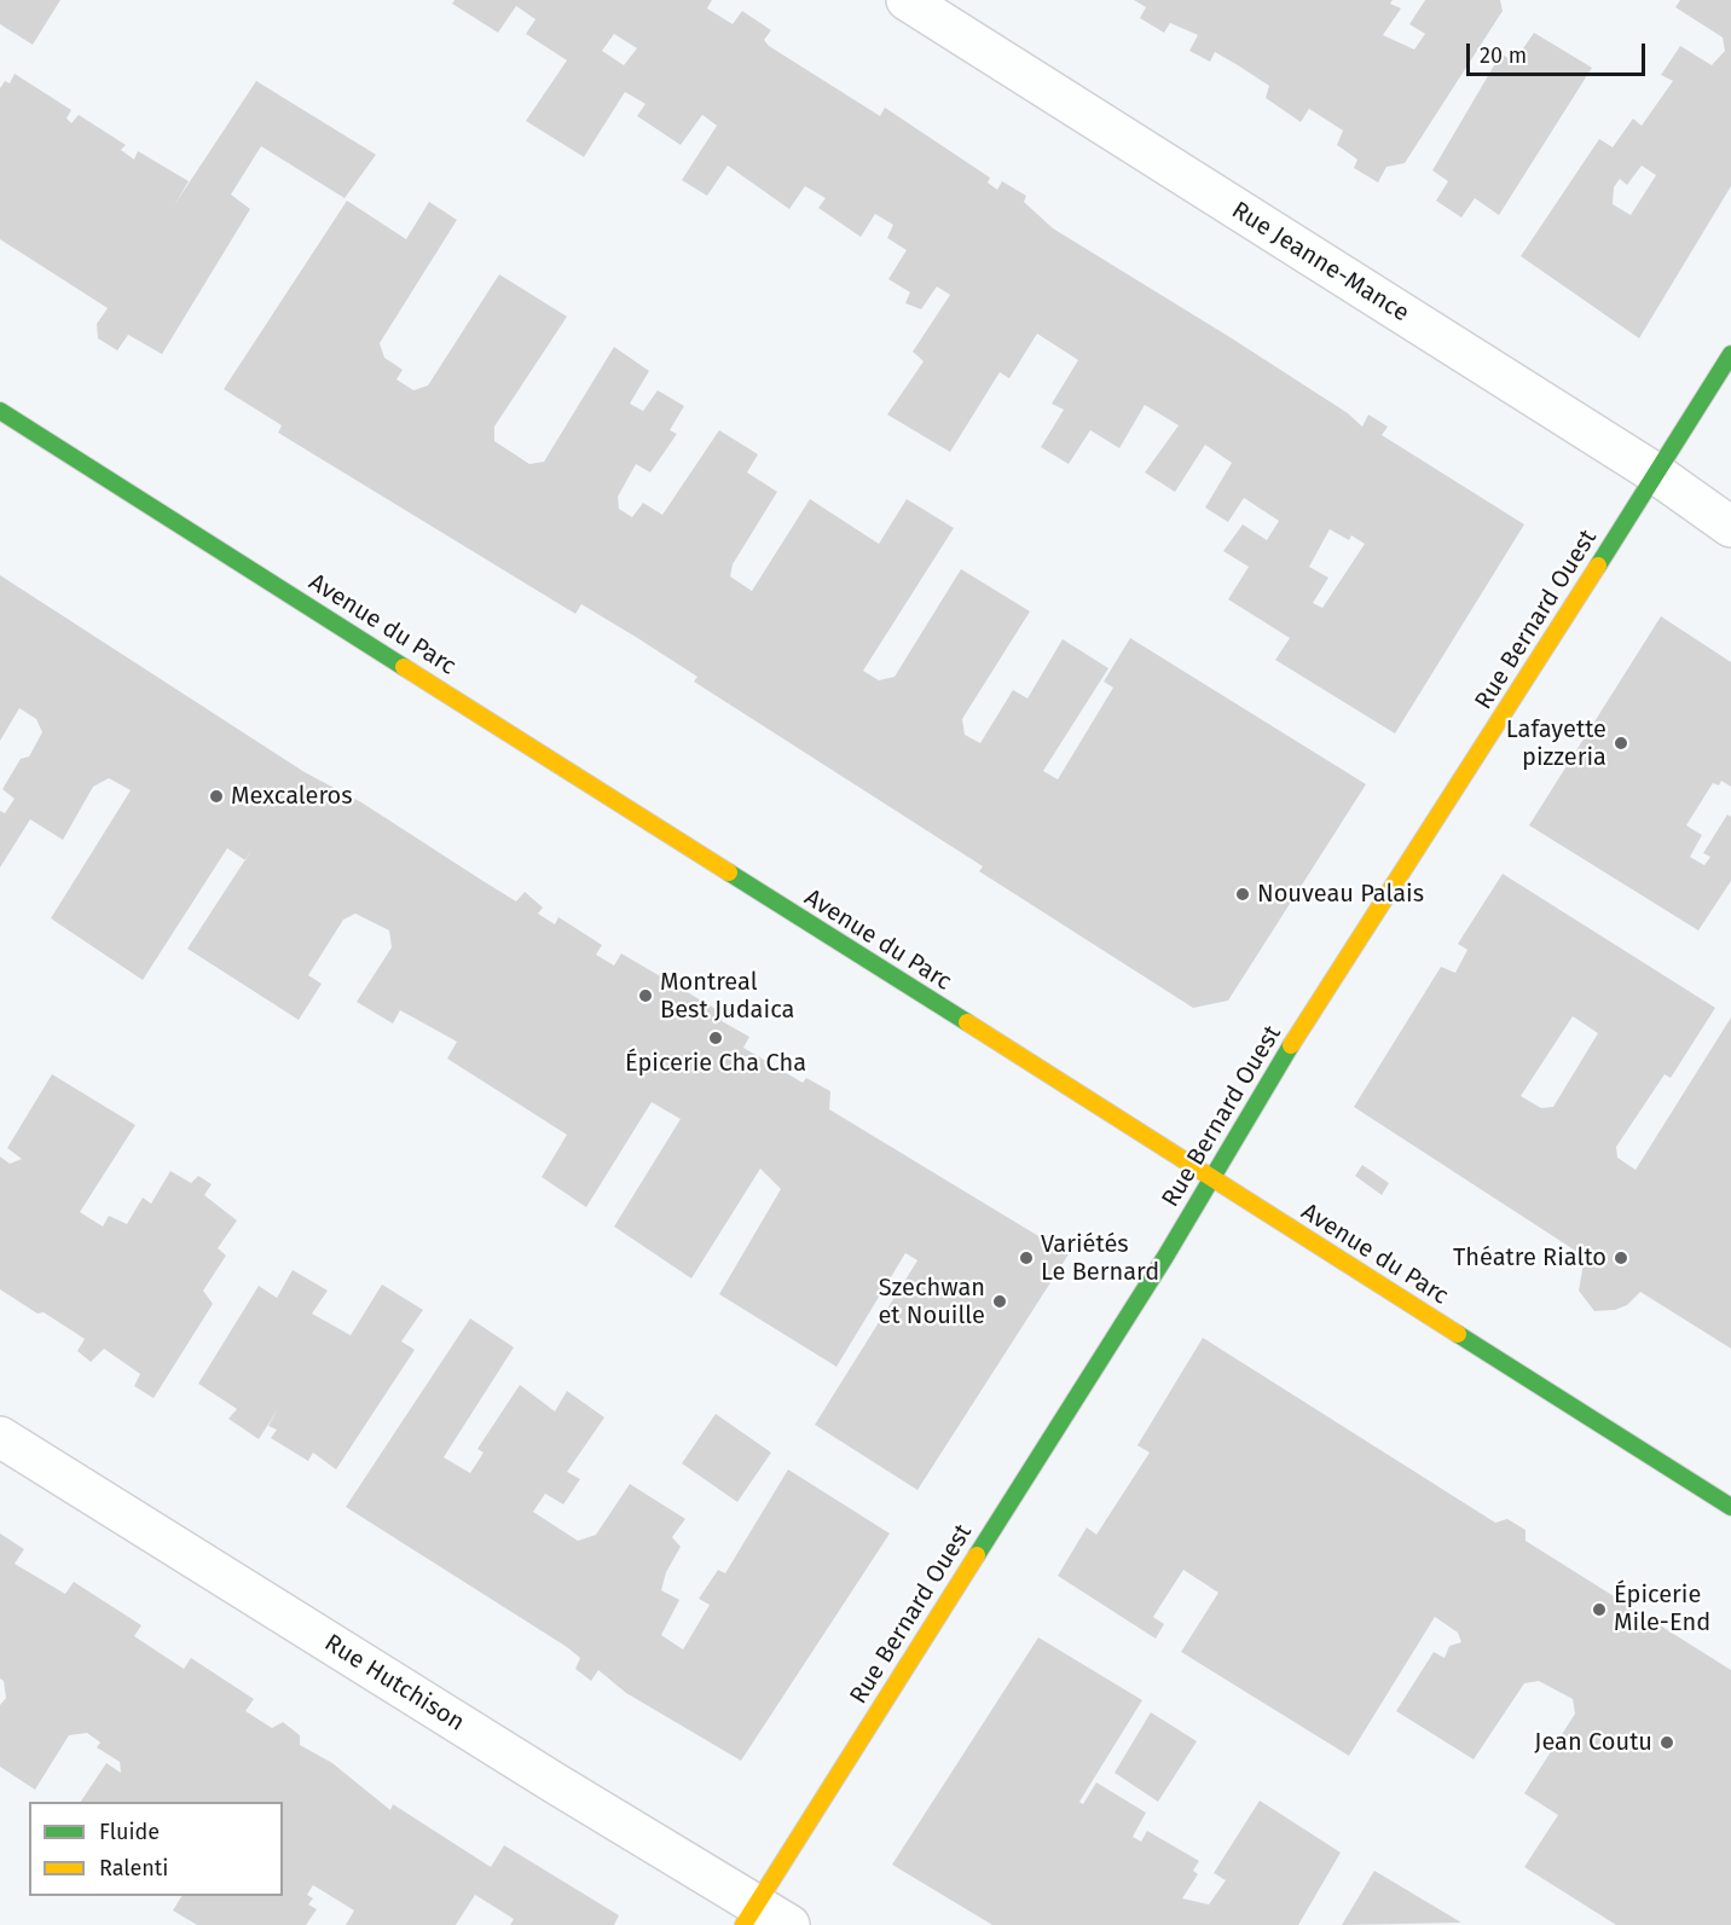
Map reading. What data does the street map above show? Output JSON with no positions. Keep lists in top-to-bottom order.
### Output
{
  "streets": {
    "main road": ["Rue Bernard Ouest", "Avenue du Parc"],
    "street": ["Rue Jeanne-Mance", "Rue Hutchison"]
  },
  "crossings": [
    ["Rue Jeanne-Mance", "Rue Bernard Ouest"],
    ["Rue Bernard Ouest", "Avenue du Parc"],
    ["Rue Bernard Ouest", "Rue Hutchison"]
  ],
  "places": [
    "Lafayette pizzeria",
    "Mexcaleros",
    "Nouveau Palais",
    "Montreal Best Judaica",
    "Épicerie Cha Cha",
    "Variétés Le Bernard",
    "Théatre Rialto",
    "Szechwan et Nouille",
    "Épicerie Mile-End",
    "Jean Coutu"
  ],
  "legend": ["Fluide", "Ralenti"],
  "scale_bar": "20 m"
}
